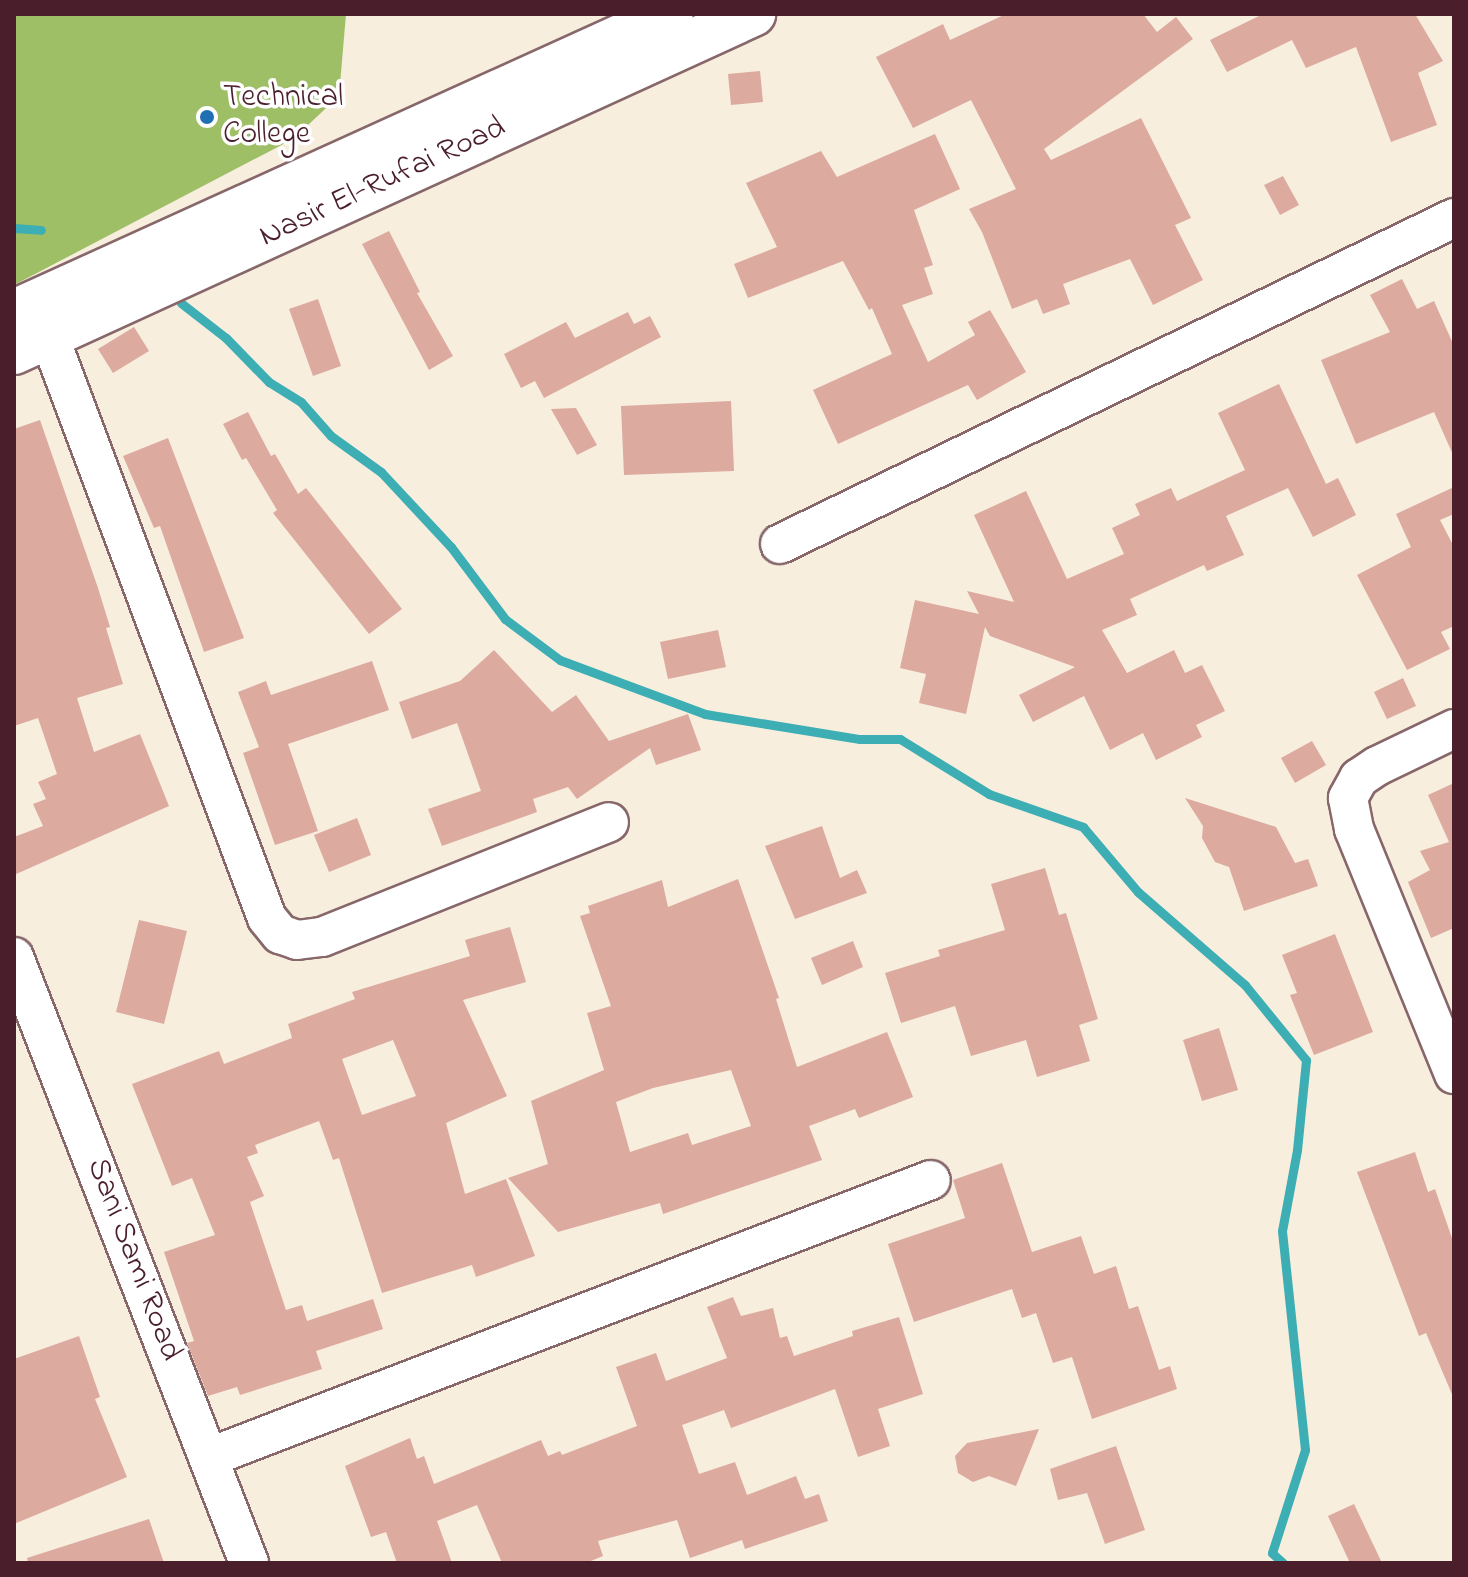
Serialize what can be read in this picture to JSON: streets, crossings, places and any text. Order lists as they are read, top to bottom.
{
  "streets": {
    "main road": ["Nasir El-Rufai Road"],
    "street": ["Sani Sami Road"]
  },
  "places": ["Technical College"]
}
